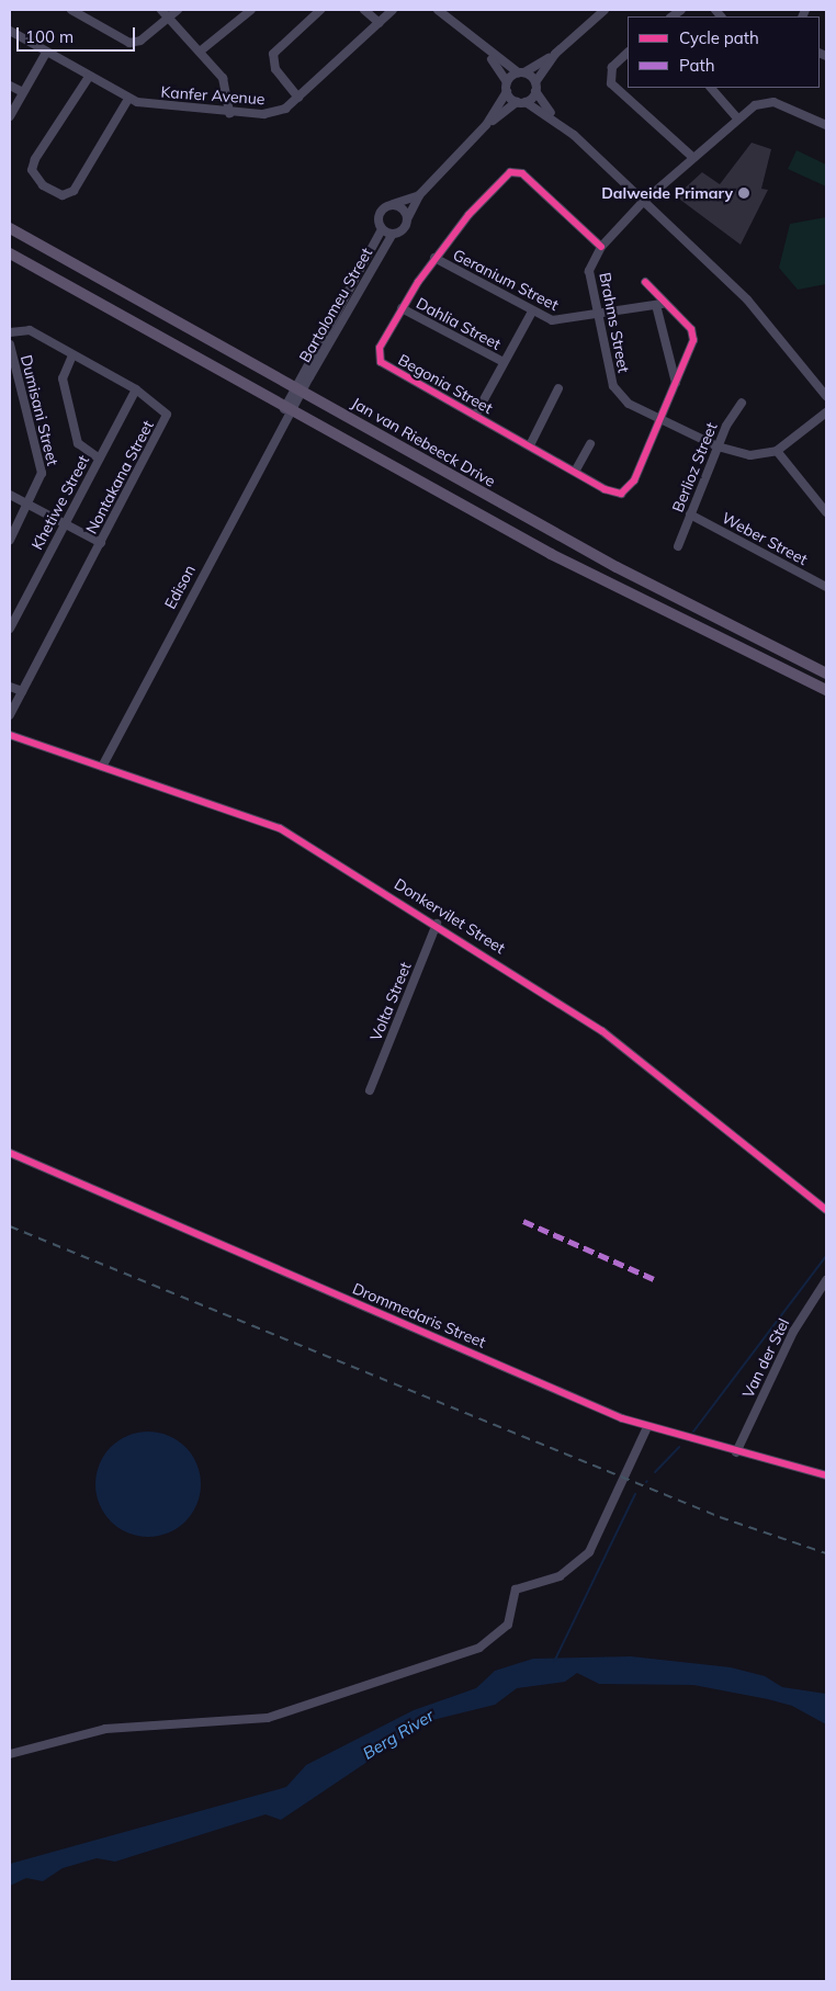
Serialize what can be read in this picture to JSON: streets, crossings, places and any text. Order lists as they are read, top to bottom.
{
  "streets": {
    "main road": ["Jan van Riebeeck Drive"],
    "street": [
      "Kanfer Avenue",
      "Geranium Street",
      "Bartolomeu Street",
      "Brahms Street",
      "Dahlia Street",
      "Begonia Street",
      "Dumisani Street",
      "Berlioz Street",
      "Nontakana Street",
      "Khetiwe Street",
      "Weber Street",
      "Edison",
      "Donkervilet Street",
      "Volta Street",
      "Drommedaris Street",
      "Van der Stel"
    ]
  },
  "crossings": [
    ["Geranium Street", "Brahms Street"],
    ["Geranium Street", "Begonia Street"],
    ["Bartolomeu Street", "Jan van Riebeeck Drive"],
    ["Bartolomeu Street", "Edison"],
    ["Brahms Street", "Begonia Street"],
    ["Brahms Street", "Berlioz Street"],
    ["Dahlia Street", "Begonia Street"],
    ["Jan van Riebeeck Drive", "Edison"],
    ["Berlioz Street", "Weber Street"],
    ["Nontakana Street", "Khetiwe Street"],
    ["Edison", "Donkervilet Street"],
    ["Donkervilet Street", "Volta Street"],
    ["Drommedaris Street", "Van der Stel"]
  ],
  "water": ["Berg River"],
  "places": ["Dalweide Primary"],
  "legend": ["Cycle path", "Path"],
  "scale_bar": "100 m"
}
